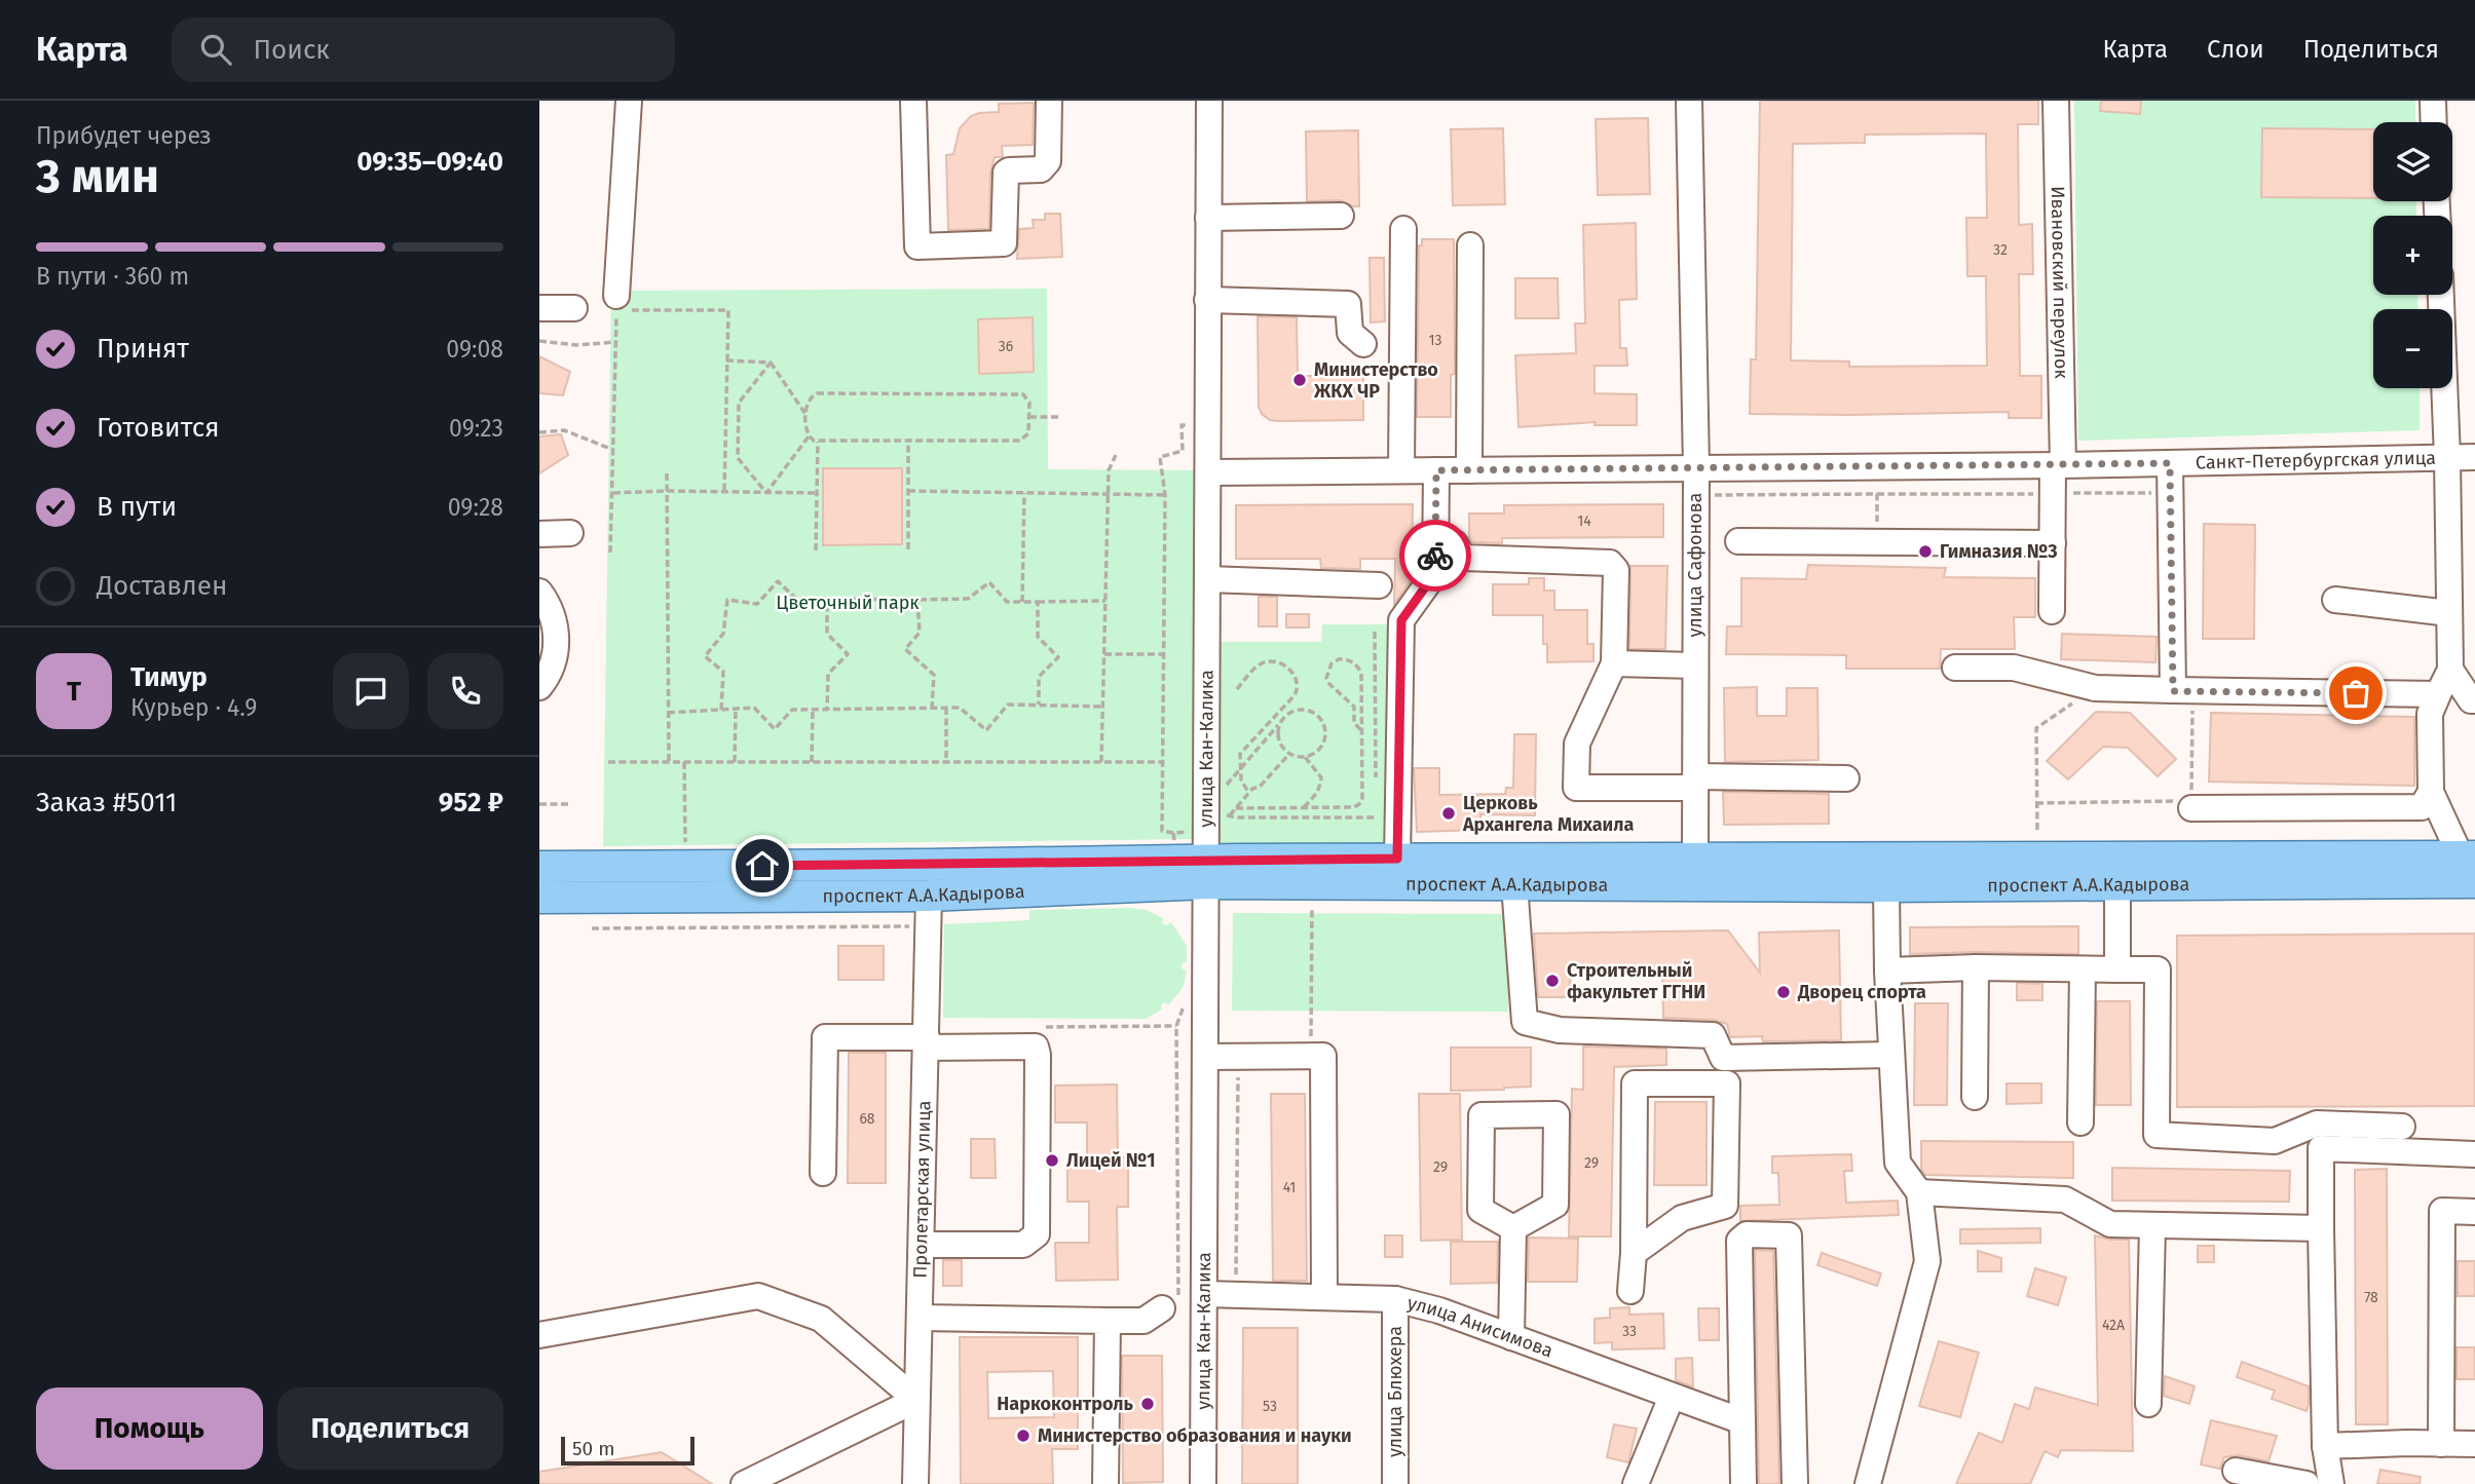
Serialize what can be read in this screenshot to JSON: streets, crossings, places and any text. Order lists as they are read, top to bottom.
{
  "streets": {
    "main road": ["проспект А.А.Кадырова"],
    "street": [
      "Ивановский переулок",
      "Санкт-Петербургская улица",
      "улица Сафонова",
      "улица Кан-Калика",
      "Пролетарская улица",
      "улица Анисимова",
      "улица Блюхера"
    ]
  },
  "crossings": [
    ["Ивановский переулок", "Санкт-Петербургская улица"],
    ["Санкт-Петербургская улица", "улица Сафонова"],
    ["Санкт-Петербургская улица", "улица Кан-Калика"],
    ["улица Сафонова", "проспект А.А.Кадырова"],
    ["улица Кан-Калика", "проспект А.А.Кадырова"],
    ["улица Кан-Калика", "улица Анисимова"],
    ["проспект А.А.Кадырова", "Пролетарская улица"],
    ["улица Анисимова", "улица Блюхера"]
  ],
  "parks": ["Цветочный парк"],
  "places": [
    "Министерство ЖКХ ЧР",
    "Гимназия №3",
    "Церковь Архангела Михаила",
    "Строительный факультет ГГНИ",
    "Дворец спорта",
    "Лицей №1",
    "Наркоконтроль",
    "Министерство образования и науки"
  ],
  "house_numbers": [
    "32",
    "13",
    "36",
    "14",
    "68",
    "29",
    "29",
    "41",
    "78",
    "42А",
    "33",
    "53"
  ],
  "scale_bar": "50 m",
  "page": {
    "header": "Карта",
    "search": "Поиск",
    "nav": ["Карта", "Слои", "Поделиться"],
    "heading": ["3 мин", "Прибудет через", "09:35–09:40"],
    "panel": [
      "Тимур",
      "Курьер · 4.9",
      "Заказ #5011",
      "952 ₽"
    ],
    "map_buttons": ["+", "−"],
    "bar": "В пути · 360 m",
    "list": [
      ["Принят", "09:08"],
      ["Готовится", "09:23"],
      ["В пути", "09:28"],
      "Доставлен"
    ],
    "round": "Т",
    "buttons": ["Помощь", "Поделиться"],
    "scale": "50 m"
  }
}
